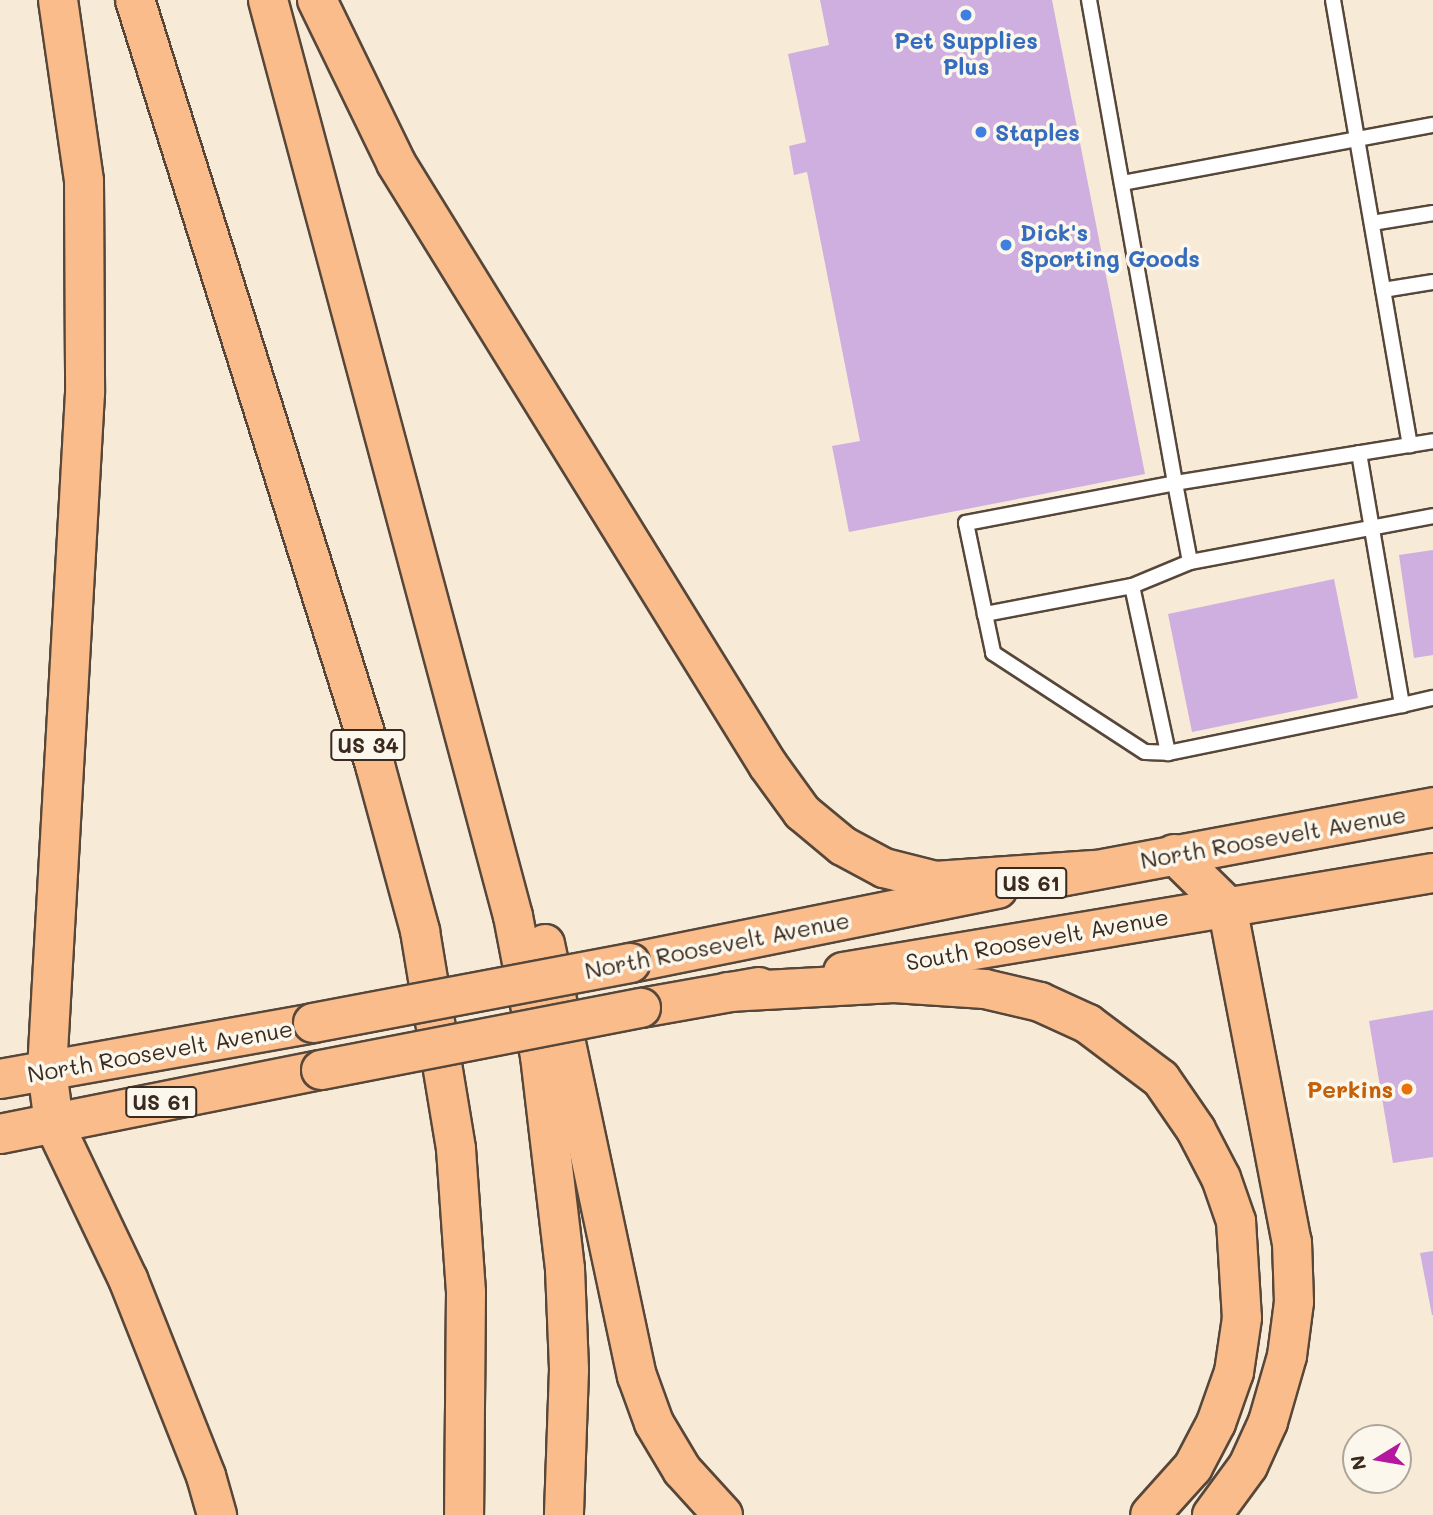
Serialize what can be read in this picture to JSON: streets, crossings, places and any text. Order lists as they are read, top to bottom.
{
  "streets": {
    "highway": [
      "US 34",
      "North Roosevelt Avenue",
      "US 61",
      "South Roosevelt Avenue"
    ]
  },
  "crossings": [
    ["North Roosevelt Avenue", "South Roosevelt Avenue"]
  ],
  "places": [
    "Pet Supplies Plus",
    "Staples",
    "Dick's Sporting Goods",
    "Perkins"
  ],
  "north": "left"
}
